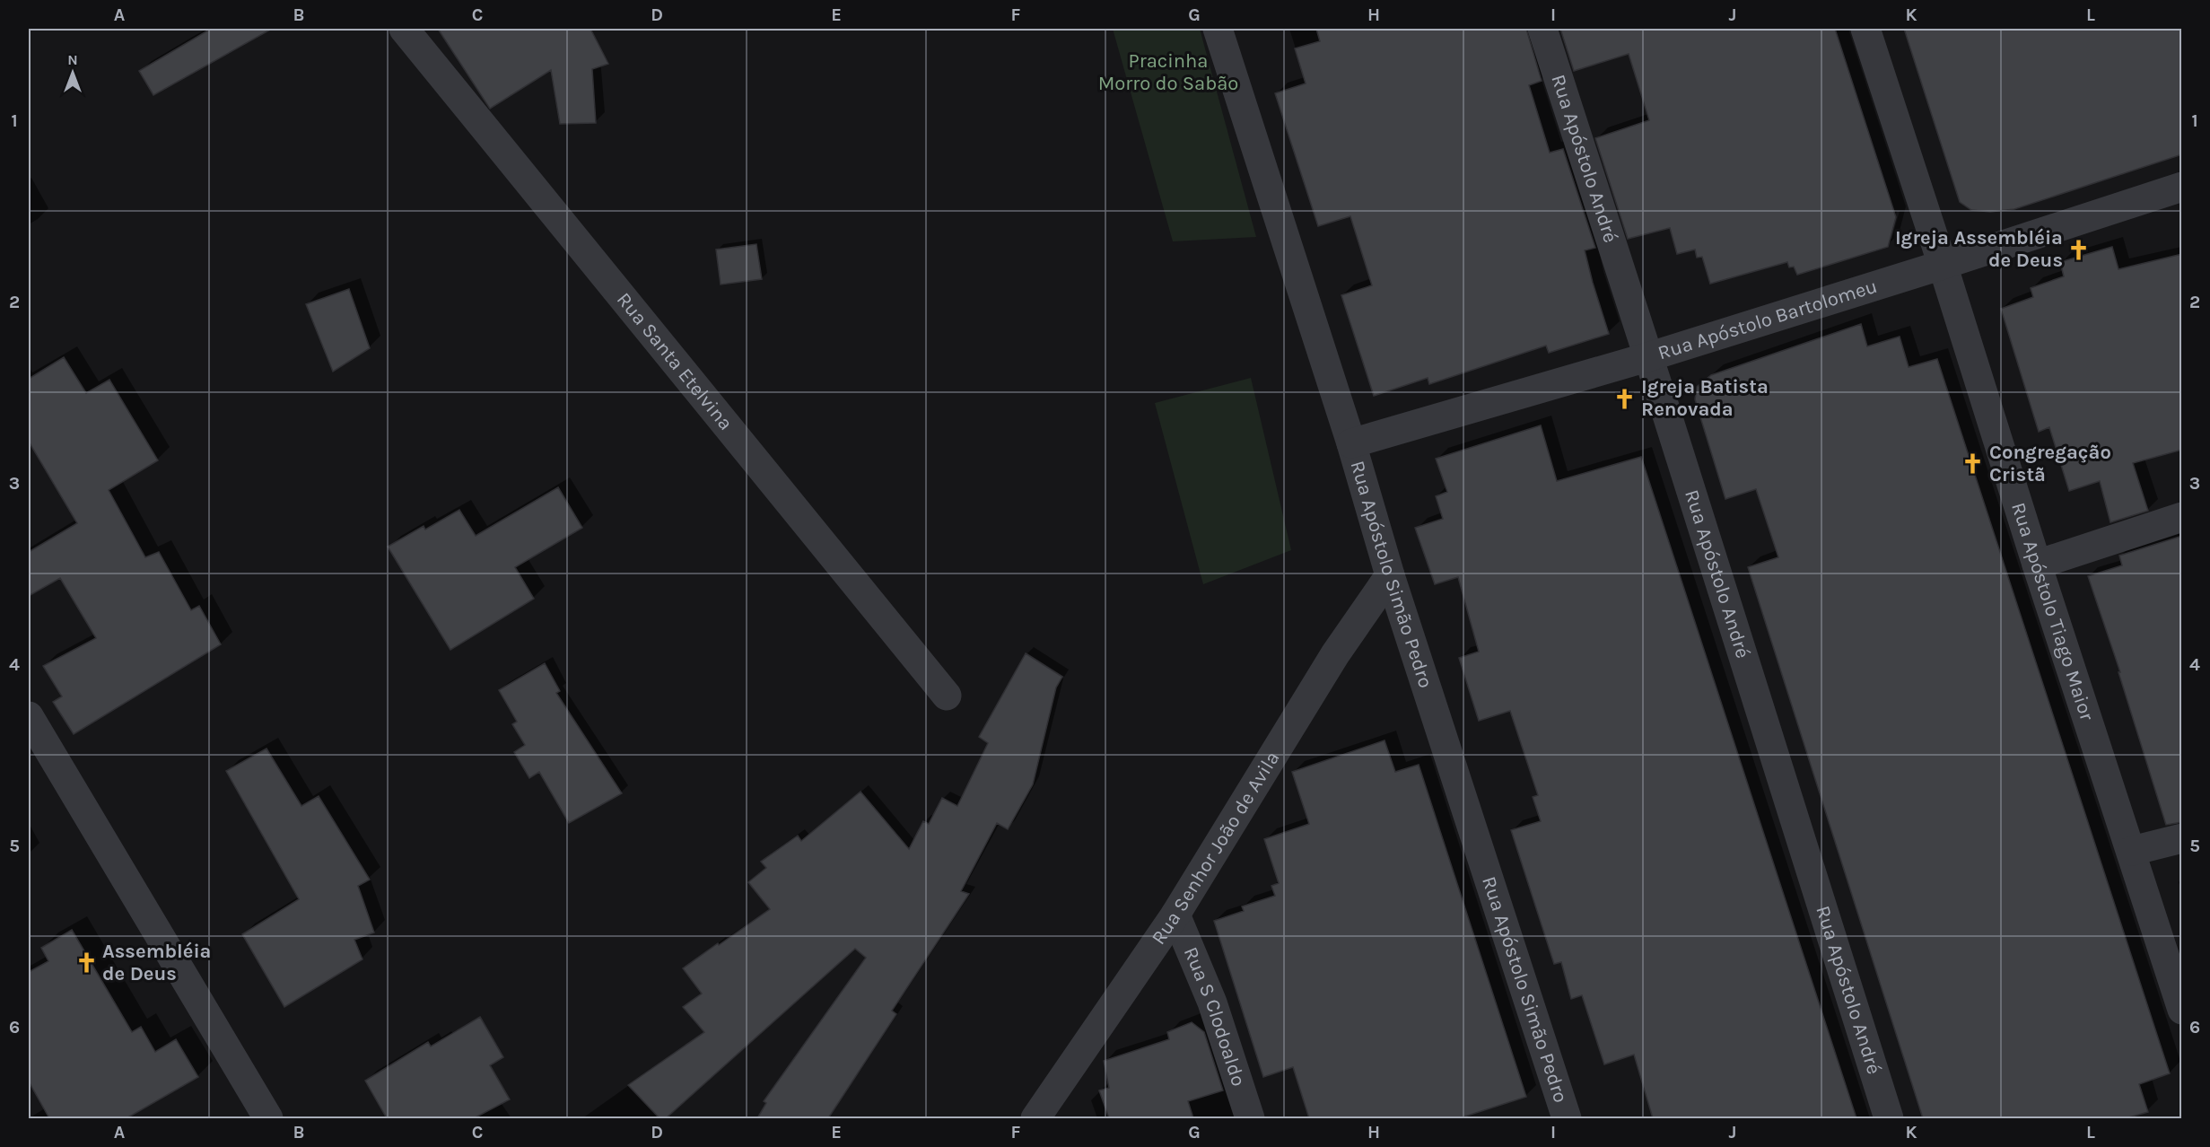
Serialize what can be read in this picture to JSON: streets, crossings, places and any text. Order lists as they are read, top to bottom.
{
  "streets": {
    "street": [
      "Rua Apóstolo André",
      "Rua Apóstolo Bartolomeu",
      "Rua Santa Etelvina",
      "Rua Apóstolo Simão Pedro",
      "Rua Apóstolo Tiago Maior",
      "Rua Senhor João de Avila",
      "Rua S Clodoaldo"
    ]
  },
  "crossings": [
    ["Rua Apóstolo André", "Rua Apóstolo Bartolomeu"],
    ["Rua Apóstolo Bartolomeu", "Rua Apóstolo Simão Pedro"],
    ["Rua Apóstolo Bartolomeu", "Rua Apóstolo Tiago Maior"],
    ["Rua Apóstolo Simão Pedro", "Rua Senhor João de Avila"],
    ["Rua Senhor João de Avila", "Rua S Clodoaldo"]
  ],
  "parks": ["Pracinha Morro do Sabão"],
  "places": {
    "church": [
      "Igreja Assembléia de Deus",
      "Igreja Batista Renovada",
      "Congregação Cristã",
      "Assembléia de Deus"
    ]
  },
  "north": "top",
  "grid": {
    "columns": [
      "A",
      "B",
      "C",
      "D",
      "E",
      "F",
      "G",
      "H",
      "I",
      "J",
      "K",
      "L"
    ],
    "rows": [
      "1",
      "2",
      "3",
      "4",
      "5",
      "6"
    ]
  }
}
